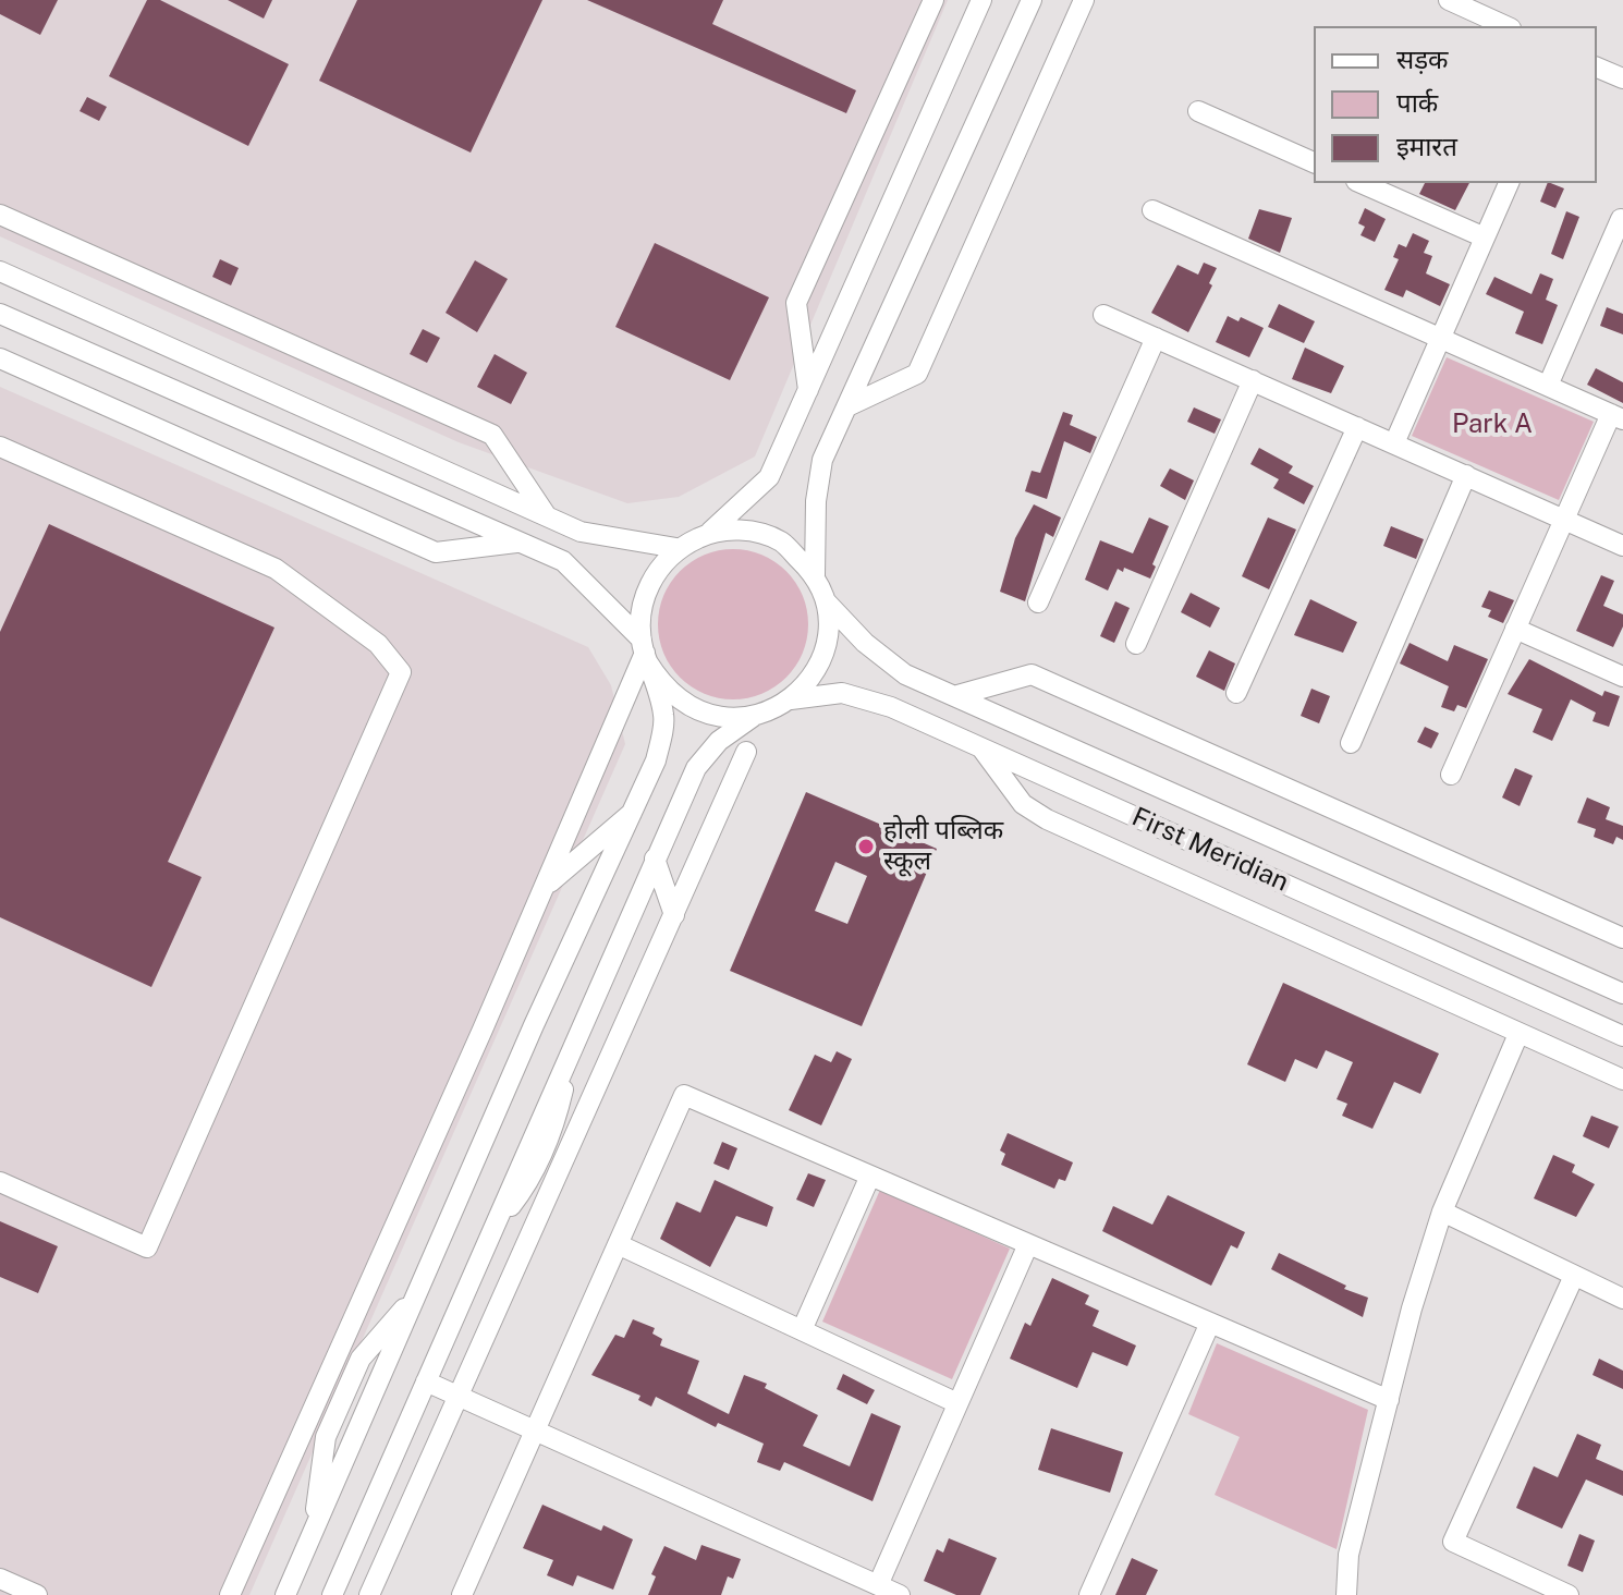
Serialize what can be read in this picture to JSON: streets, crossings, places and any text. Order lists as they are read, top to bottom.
{
  "streets": {
    "street": ["First Meridian"]
  },
  "parks": ["Park A"],
  "places": ["होली पब्लिक स्कूल"],
  "legend": ["सड़क", "पार्क", "इमारत"]
}
